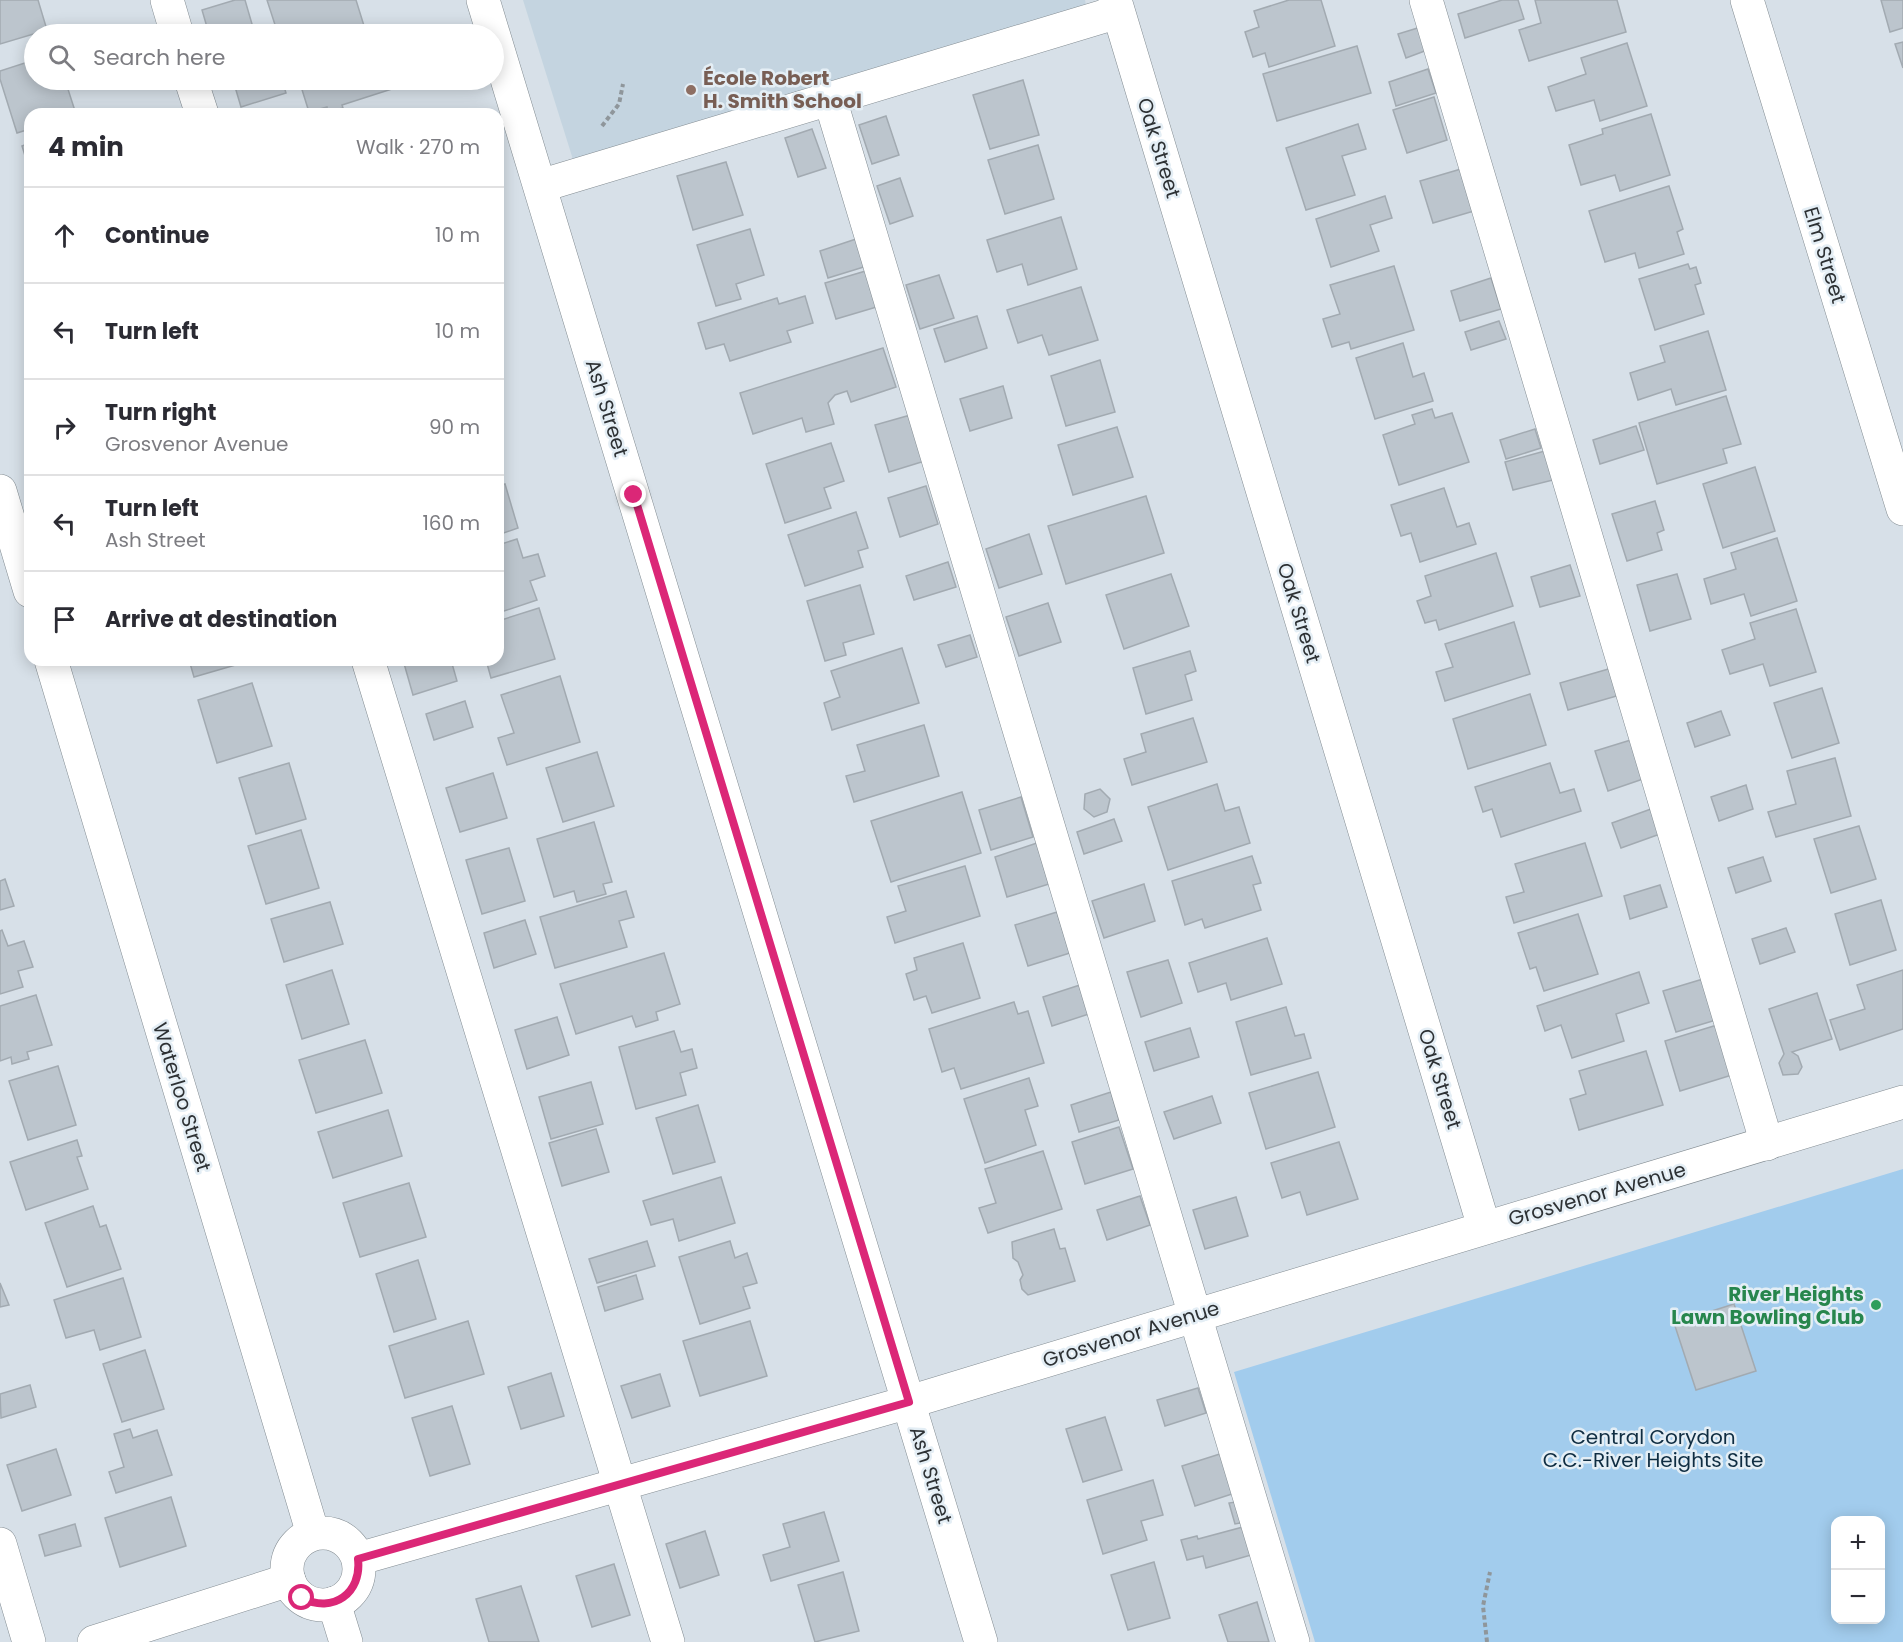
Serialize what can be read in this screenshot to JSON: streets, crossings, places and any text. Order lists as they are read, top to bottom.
{
  "streets": {
    "street": [
      "Oak Street",
      "Elm Street",
      "Ash Street",
      "Waterloo Street",
      "Grosvenor Avenue"
    ]
  },
  "crossings": [
    ["Oak Street", "Grosvenor Avenue"],
    ["Ash Street", "Grosvenor Avenue"],
    ["Waterloo Street", "Grosvenor Avenue"]
  ],
  "parks": ["Central Corydon C.C.-River Heights Site"],
  "places": ["École Robert H. Smith School", "River Heights Lawn Bowling Club"],
  "page": {
    "search": "Search here",
    "heading": ["4 min", "Walk · 270 m"],
    "list": [
      ["Continue", "10 m"],
      ["Turn left", "10 m"],
      ["Turn right", "Grosvenor Avenue", "90 m"],
      ["Turn left", "Ash Street", "160 m"],
      "Arrive at destination"
    ],
    "map_buttons": ["+", "−"]
  }
}
